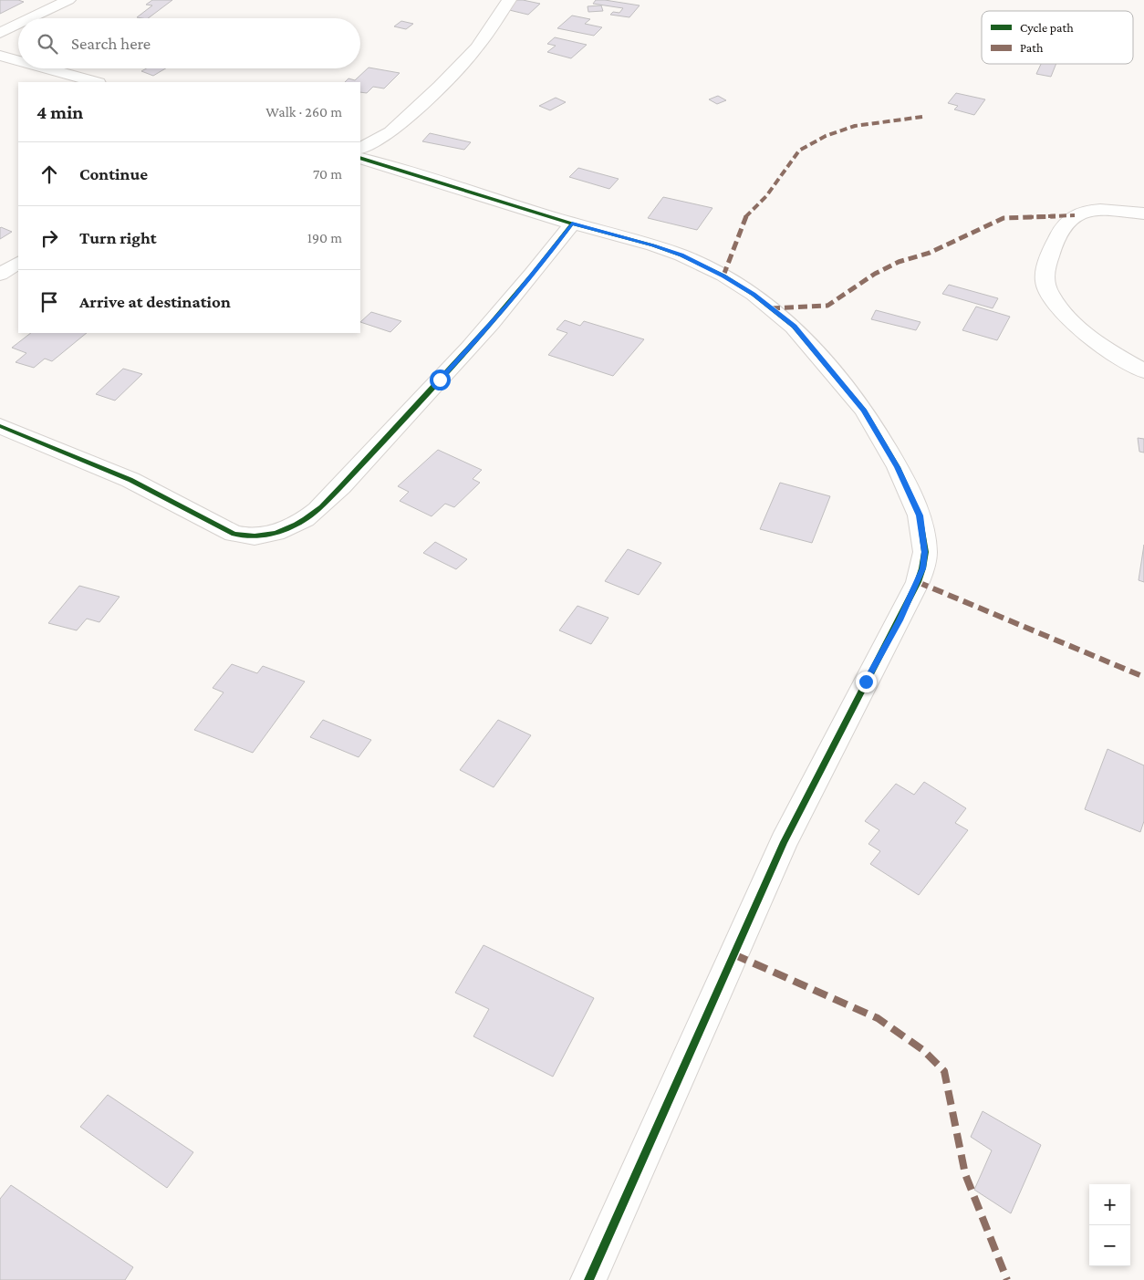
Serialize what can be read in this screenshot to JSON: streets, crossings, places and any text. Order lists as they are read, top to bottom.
{
  "legend": ["Cycle path", "Path"],
  "page": {
    "search": "Search here",
    "heading": ["4 min", "Walk · 260 m"],
    "list": [
      ["Continue", "70 m"],
      ["Turn right", "190 m"],
      "Arrive at destination"
    ],
    "map_buttons": ["+", "−"]
  }
}
